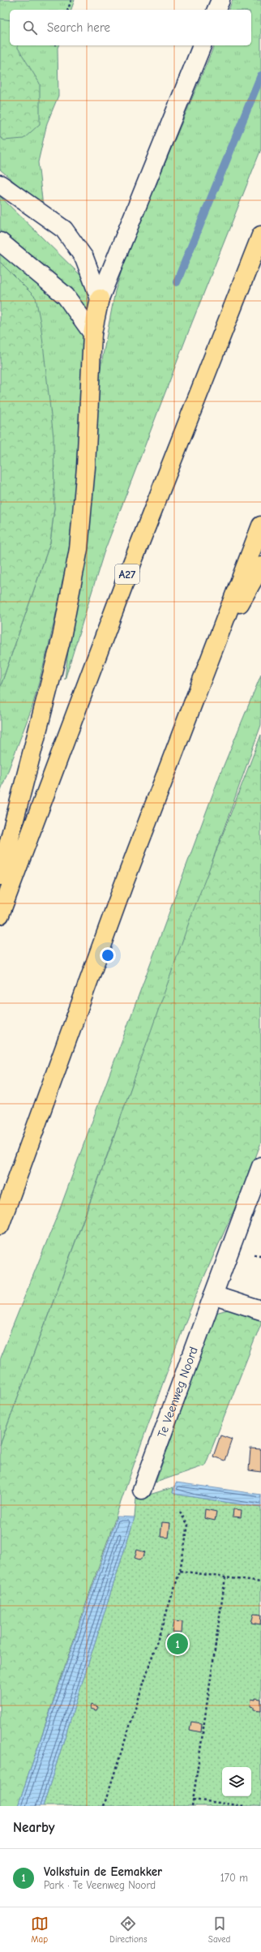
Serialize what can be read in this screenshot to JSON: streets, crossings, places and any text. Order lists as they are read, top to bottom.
{
  "streets": {
    "highway": ["A27"],
    "street": ["Te Veenweg Noord"]
  },
  "page": {
    "search": "Search here",
    "pins": "1",
    "heading": "Nearby",
    "list": [
      {
        "mark": "1",
        "name": "Volkstuin de Eemakker",
        "note": "Park · Te Veenweg Noord",
        "value": "170 m"
      }
    ],
    "nav": ["Map", "Directions", "Saved"]
  }
}
